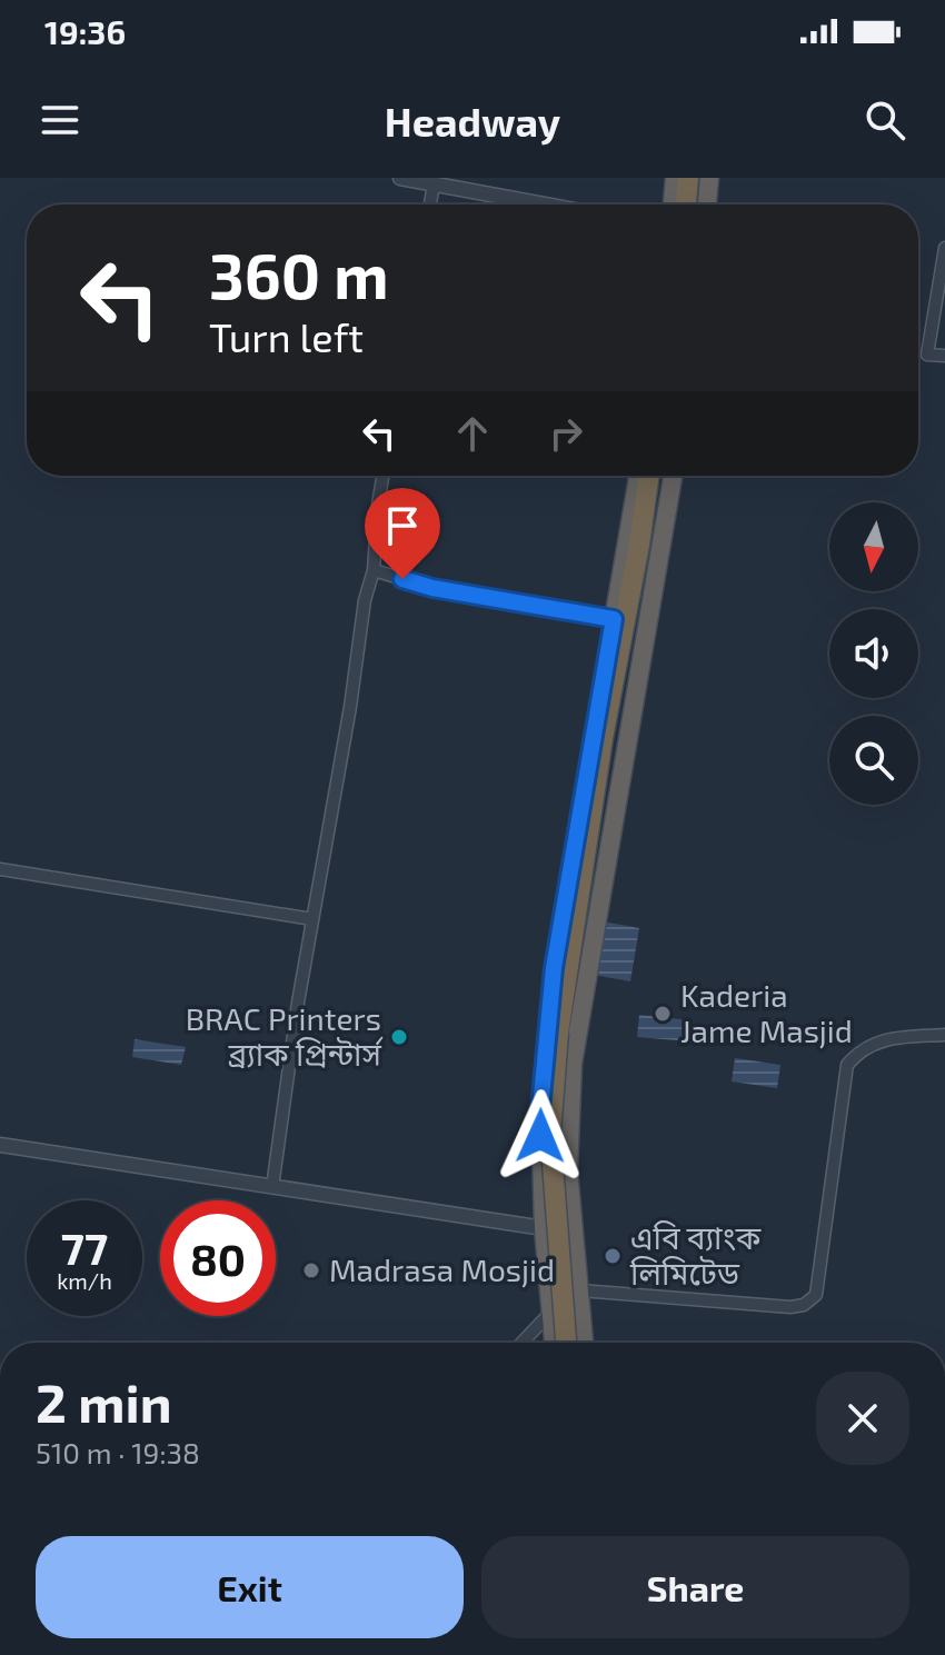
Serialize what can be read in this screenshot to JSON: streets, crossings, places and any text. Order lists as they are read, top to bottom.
{
  "places": [
    "Kaderia Jame Masjid",
    "BRAC Printers ব্র্যাক প্রিন্টার্স",
    "এবি ব্যাংক লিমিটেড",
    "Madrasa Mosjid"
  ],
  "north": "bottom",
  "page": {
    "status": "19:36",
    "header": "Headway",
    "turn": ["360 m", "Turn left"],
    "speed": "77 km/h",
    "limit": "80",
    "heading": ["2 min", "510 m · 19:38"],
    "buttons": ["Exit", "Share"]
  }
}
